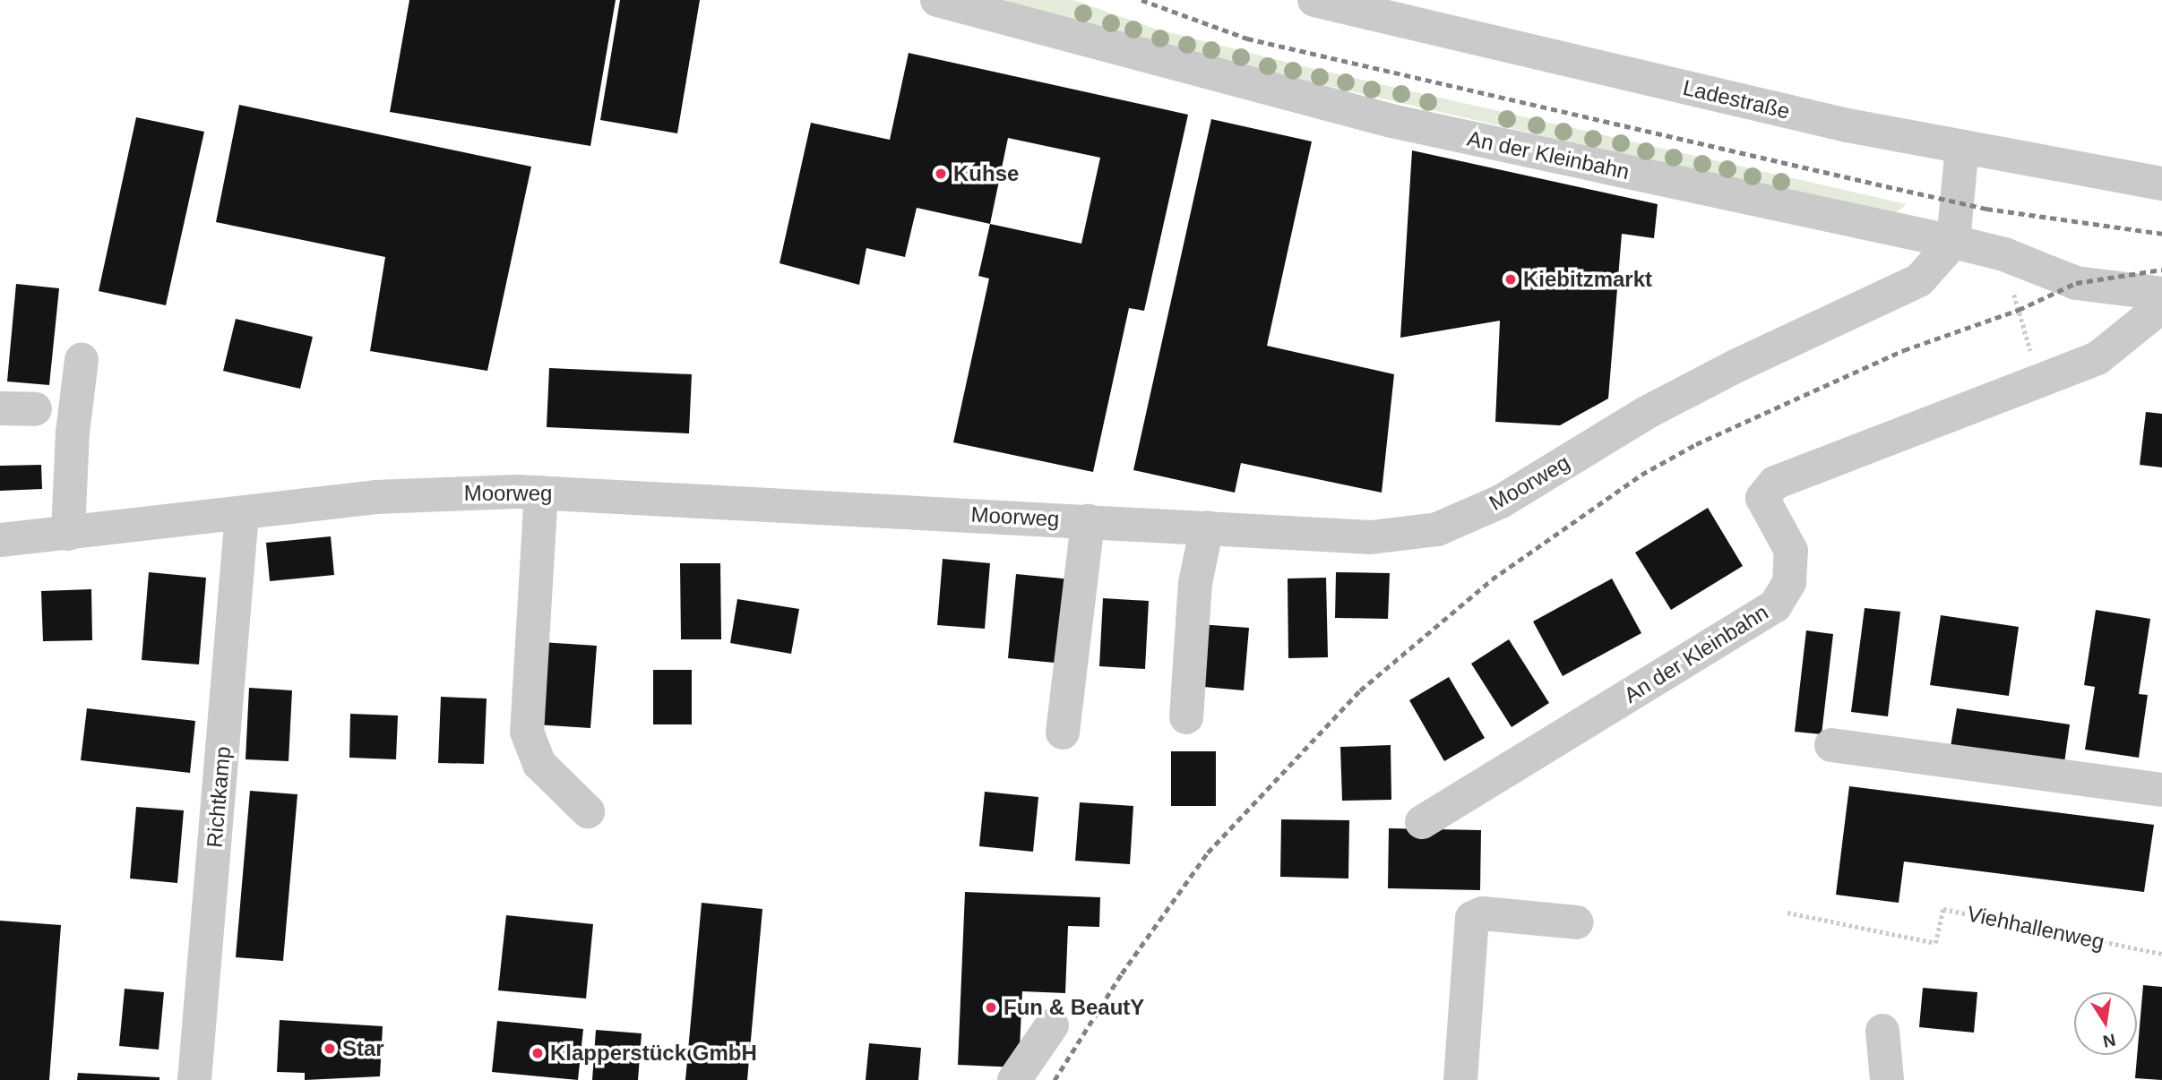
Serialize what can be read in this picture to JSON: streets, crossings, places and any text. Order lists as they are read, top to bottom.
{
  "streets": {
    "street": [
      "Ladestraße",
      "An der Kleinbahn",
      "Moorweg",
      "Richtkamp"
    ],
    "path": ["Viehhallenweg"]
  },
  "crossings": [
    ["An der Kleinbahn", "Moorweg"],
    ["Moorweg", "Richtkamp"]
  ],
  "places": [
    "Kuhse",
    "Kiebitzmarkt",
    "Fun & BeautY",
    "Star",
    "Klapperstück GmbH"
  ],
  "north": "bottom"
}
